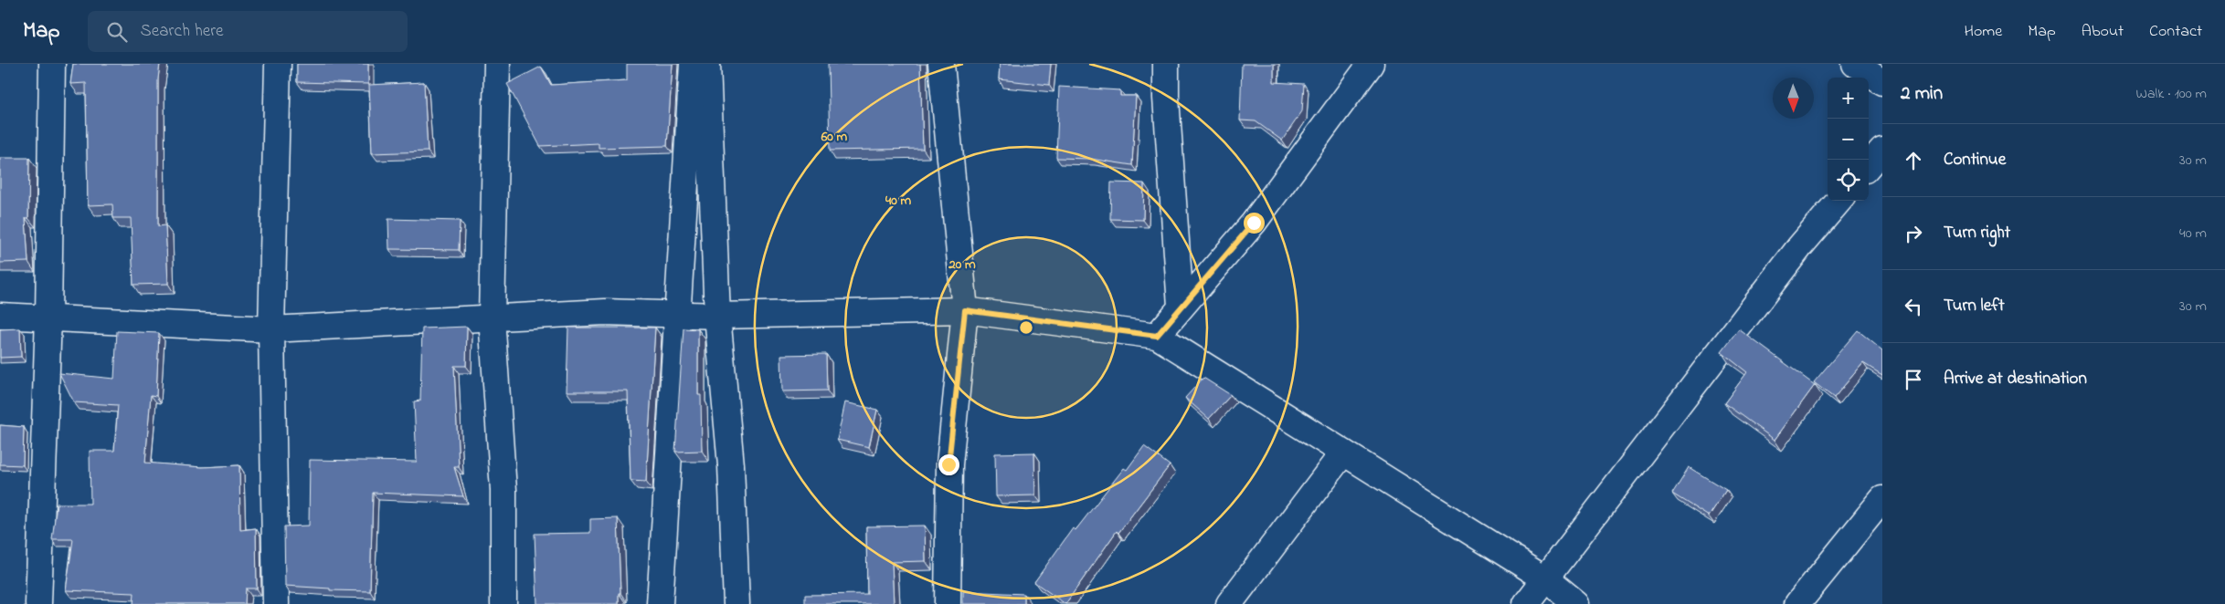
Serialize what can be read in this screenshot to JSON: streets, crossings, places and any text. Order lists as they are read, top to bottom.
{
  "north": "bottom",
  "page": {
    "header": "Map",
    "search": "Search here",
    "nav": [
      "Home",
      "Map",
      "About",
      "Contact"
    ],
    "heading": ["2 min", "Walk · 100 m"],
    "map_buttons": ["+", "−"],
    "list": [
      ["Continue", "30 m"],
      ["Turn right", "40 m"],
      ["Turn left", "30 m"],
      "Arrive at destination"
    ]
  },
  "rings": ["60 m", "40 m", "20 m"]
}
